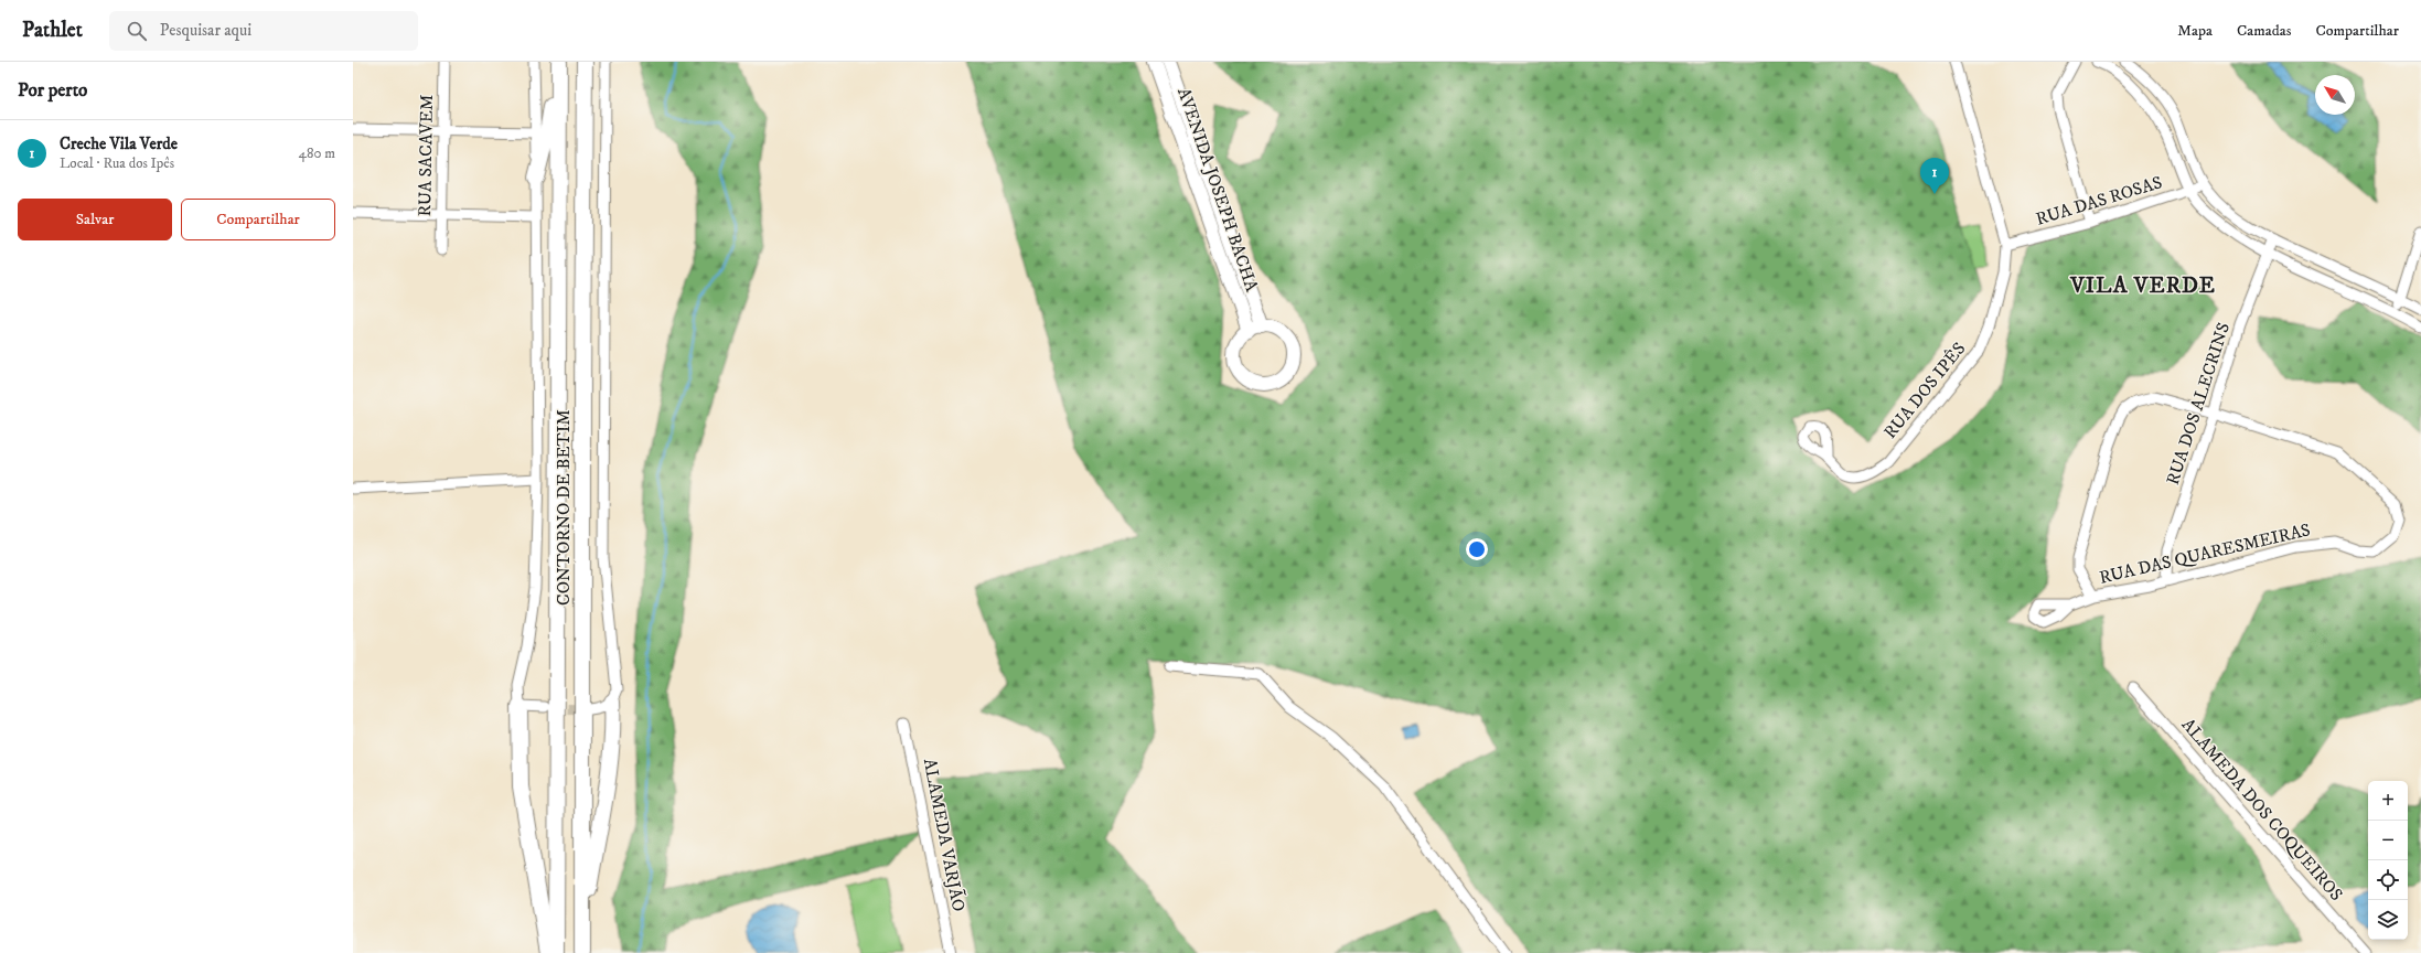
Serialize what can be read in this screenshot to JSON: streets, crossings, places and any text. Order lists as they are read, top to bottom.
{
  "streets": {
    "highway": ["CONTORNO DE BETIM"],
    "main road": ["AVENIDA JOSEPH BACHA"],
    "street": [
      "RUA SACAVEM",
      "RUA DAS ROSAS",
      "RUA DOS IPÊS",
      "RUA DOS ALECRINS",
      "RUA DAS QUARESMEIRAS",
      "ALAMEDA DOS COQUEIROS",
      "ALAMEDA VARJÃO"
    ]
  },
  "crossings": [
    ["RUA DAS ROSAS", "RUA DOS IPÊS"],
    ["RUA DOS ALECRINS", "RUA DAS QUARESMEIRAS"]
  ],
  "districts": ["VILA VERDE"],
  "north": "top left",
  "page": {
    "header": "Pathlet",
    "search": "Pesquisar aqui",
    "nav": ["Mapa", "Camadas", "Compartilhar"],
    "heading": "Por perto",
    "list": [
      {
        "mark": "1",
        "name": "Creche Vila Verde",
        "note": "Local · Rua dos Ipês",
        "value": "480 m"
      }
    ],
    "pins": "1",
    "buttons": ["Salvar", "Compartilhar"],
    "map_buttons": ["+", "−"]
  }
}
